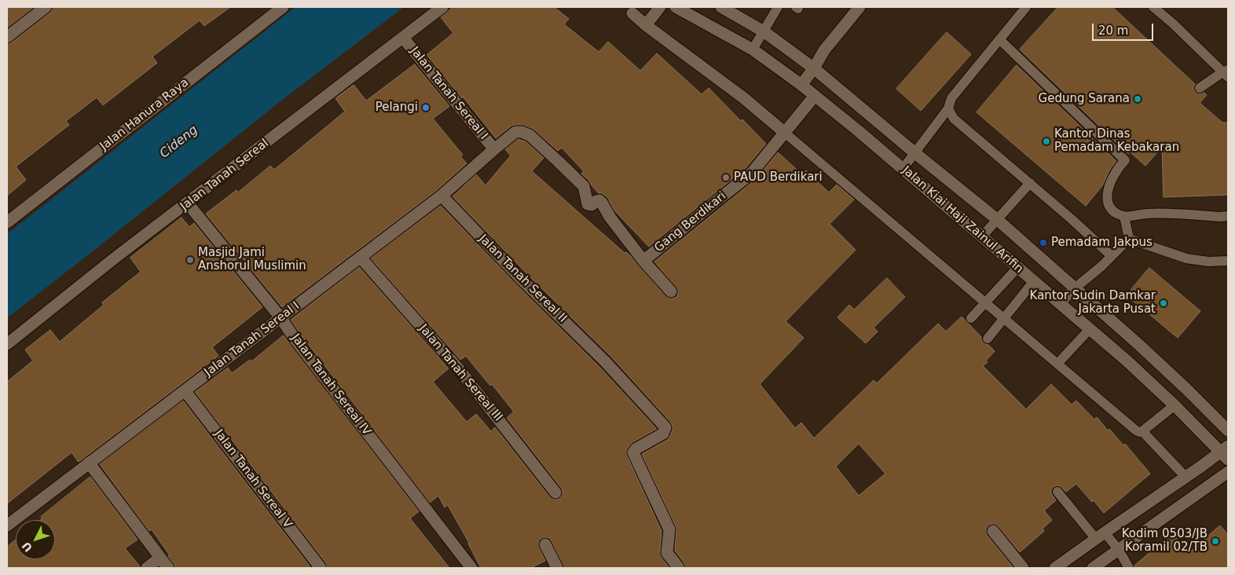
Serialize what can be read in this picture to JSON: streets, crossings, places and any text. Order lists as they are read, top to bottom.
{
  "streets": {
    "street": [
      "Jalan Tanah Sereal I",
      "Jalan Hanura Raya",
      "Jalan Tanah Sereal",
      "Jalan Kiai Haji Zainul Arifin",
      "Gang Berdikari",
      "Jalan Tanah Sereal II",
      "Jalan Tanah Sereal III",
      "Jalan Tanah Sereal IV",
      "Jalan Tanah Sereal V"
    ]
  },
  "crossings": [
    ["Jalan Tanah Sereal I", "Jalan Tanah Sereal"],
    ["Jalan Tanah Sereal I", "Gang Berdikari"],
    ["Jalan Tanah Sereal I", "Jalan Tanah Sereal II"],
    ["Jalan Tanah Sereal I", "Jalan Tanah Sereal III"],
    ["Jalan Tanah Sereal I", "Jalan Tanah Sereal IV"],
    ["Jalan Tanah Sereal I", "Jalan Tanah Sereal V"],
    ["Jalan Tanah Sereal", "Jalan Tanah Sereal IV"],
    ["Jalan Kiai Haji Zainul Arifin", "Gang Berdikari"]
  ],
  "water": ["Cideng"],
  "places": [
    "Gedung Sarana",
    "Pelangi",
    "Kantor Dinas Pemadam Kebakaran",
    "PAUD Berdikari",
    "Pemadam Jakpus",
    "Masjid Jami Anshorul Muslimin",
    "Kantor Sudin Damkar Jakarta Pusat",
    "Kodim 0503/JB Koramil 02/TB"
  ],
  "scale_bar": "20 m",
  "north": "bottom left"
}
